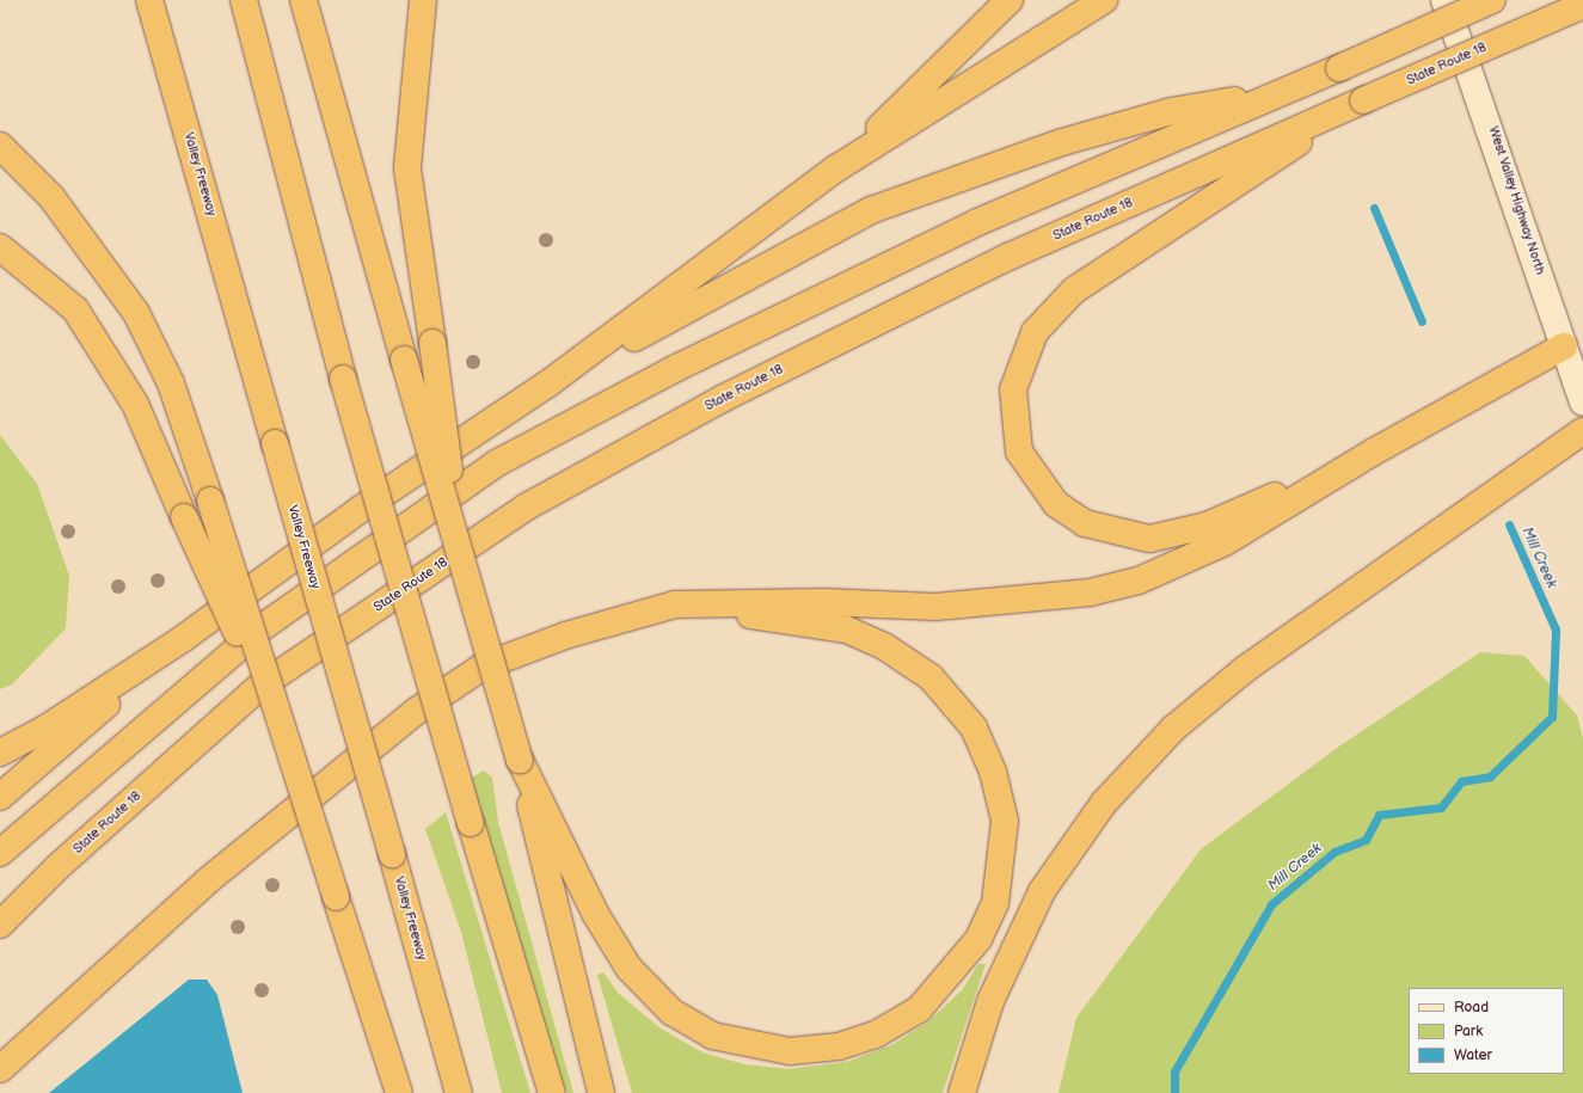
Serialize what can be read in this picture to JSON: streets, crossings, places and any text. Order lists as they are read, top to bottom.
{
  "streets": {
    "highway": ["State Route 18", "Valley Freeway"],
    "main road": ["West Valley Highway North"]
  },
  "water": ["Mill Creek"],
  "legend": ["Road", "Park", "Water"]
}
